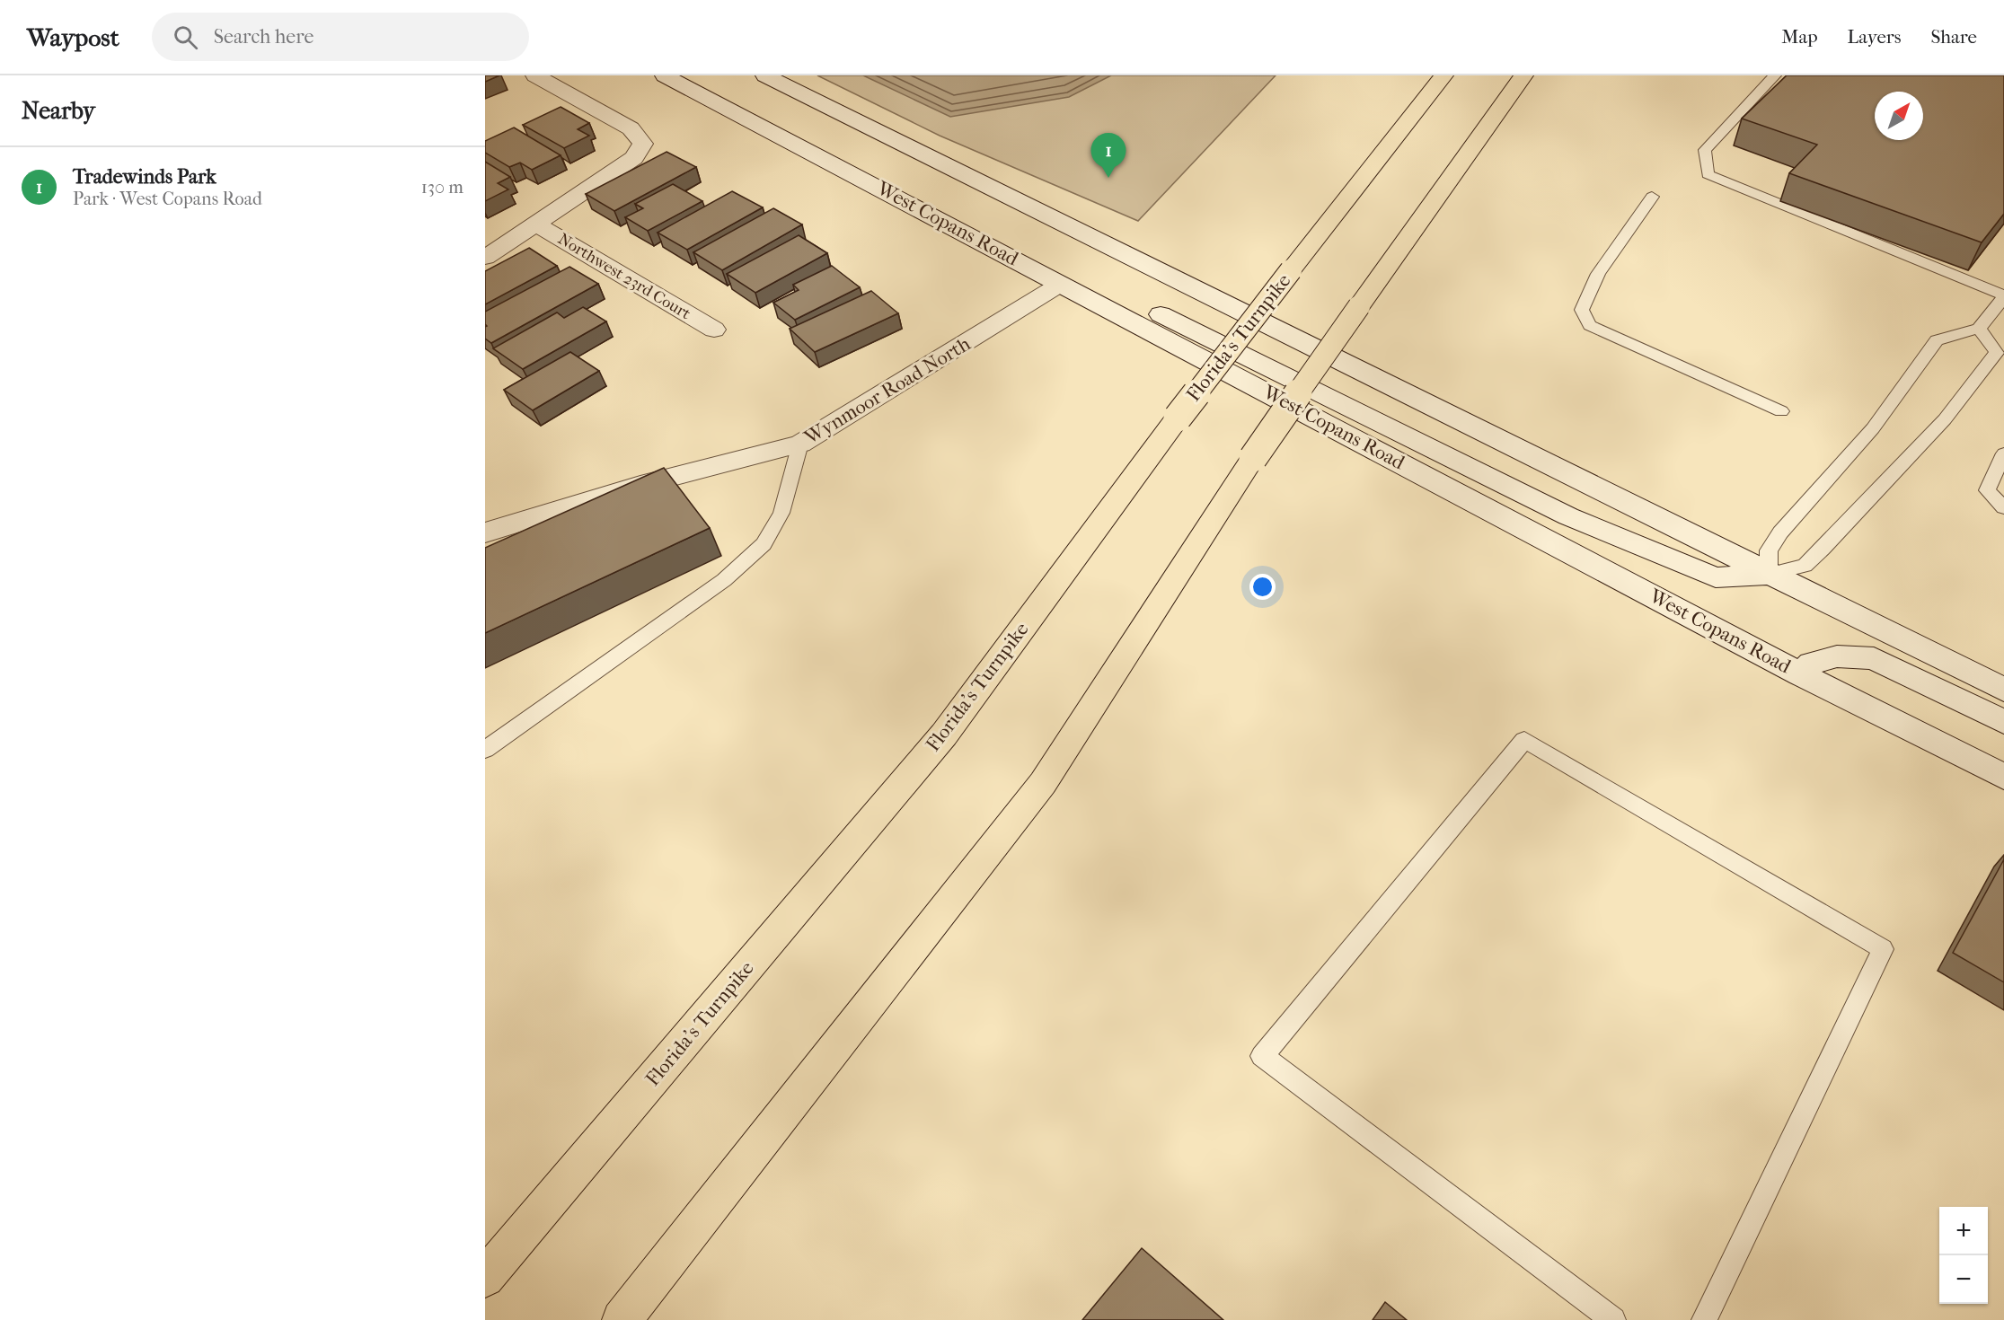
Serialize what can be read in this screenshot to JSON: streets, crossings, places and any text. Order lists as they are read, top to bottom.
{
  "streets": {
    "highway": ["Florida's Turnpike"],
    "main road": ["West Copans Road", "Northwest 23rd Court", "Wynmoor Road North"]
  },
  "crossings": [
    ["West Copans Road", "Wynmoor Road North"]
  ],
  "north": "top right",
  "page": {
    "header": "Waypost",
    "search": "Search here",
    "nav": ["Map", "Layers", "Share"],
    "heading": "Nearby",
    "pins": "1",
    "list": [
      {
        "mark": "1",
        "name": "Tradewinds Park",
        "note": "Park · West Copans Road",
        "value": "130 m"
      }
    ],
    "map_buttons": ["+", "−"]
  }
}
